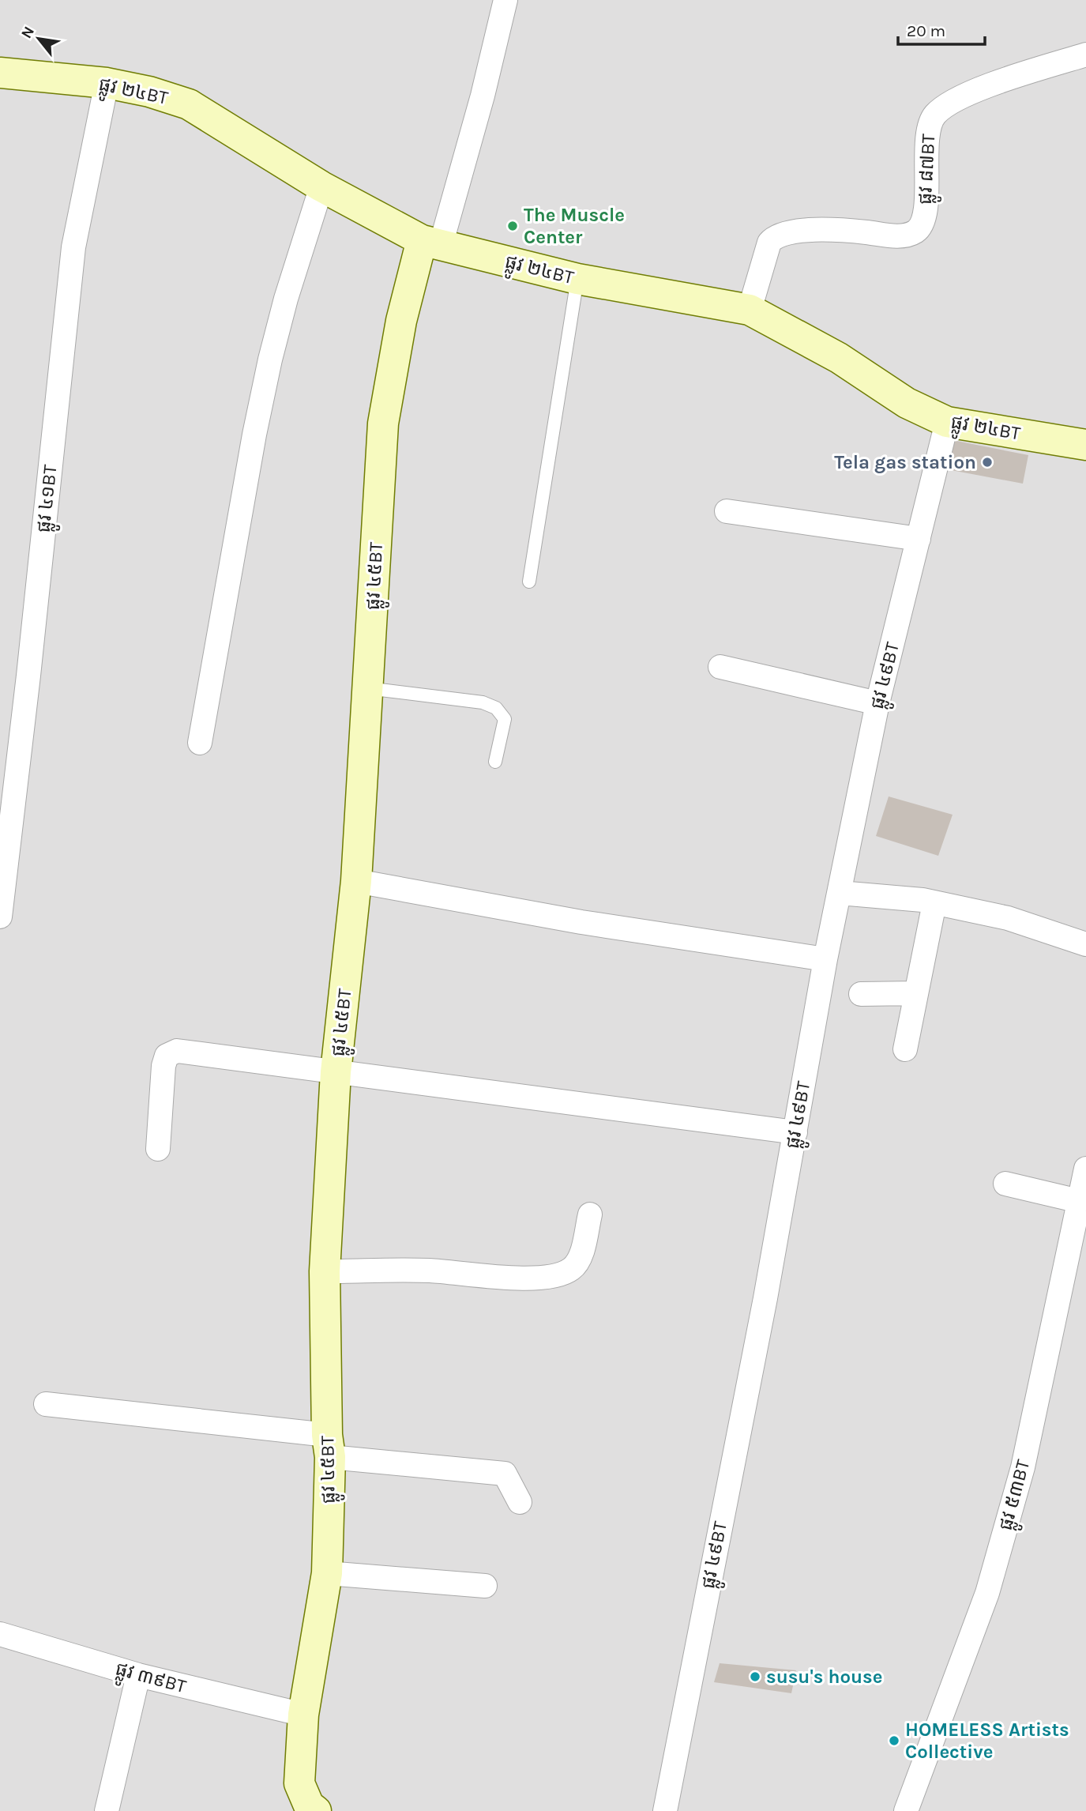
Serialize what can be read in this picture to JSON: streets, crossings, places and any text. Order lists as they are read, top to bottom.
{
  "streets": {
    "street": [
      "ផ្លូវ ២៤BT",
      "ផ្លូវ ៨៧BT",
      "ផ្លូវ ៤១BT",
      "ផ្លូវ ៤៥BT",
      "ផ្លូវ ៤៩BT",
      "ផ្លូវ ៥៣BT",
      "ផ្លូវ ៣៩BT"
    ]
  },
  "crossings": [
    ["ផ្លូវ ២៤BT", "ផ្លូវ ៨៧BT"],
    ["ផ្លូវ ២៤BT", "ផ្លូវ ៤១BT"],
    ["ផ្លូវ ២៤BT", "ផ្លូវ ៤៥BT"],
    ["ផ្លូវ ២៤BT", "ផ្លូវ ៤៩BT"],
    ["ផ្លូវ ៤៥BT", "ផ្លូវ ៣៩BT"]
  ],
  "places": [
    "The Muscle Center",
    "Tela gas station",
    "susu's house",
    "HOMELESS Artists Collective"
  ],
  "scale_bar": "20 m",
  "north": "top left"
}
